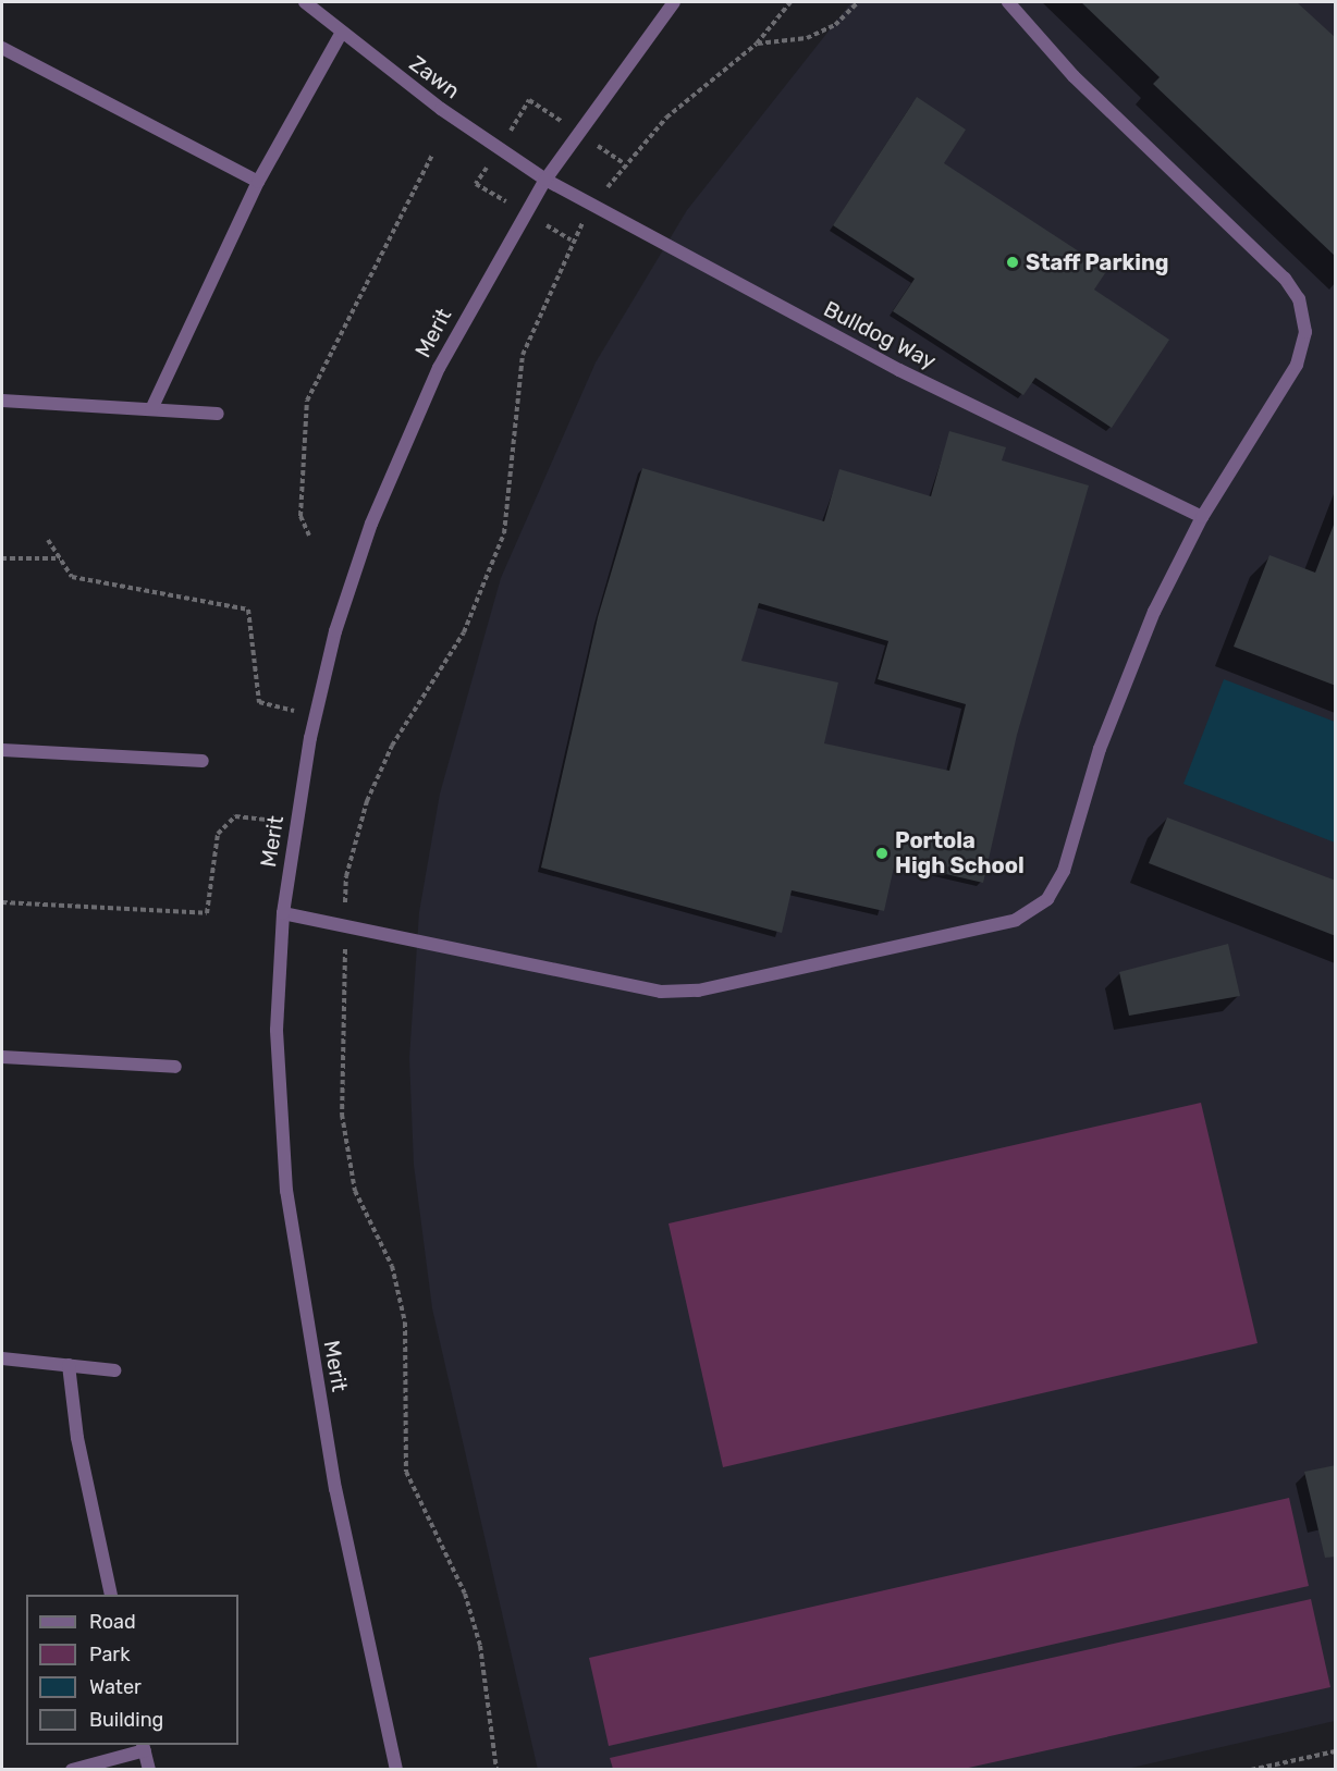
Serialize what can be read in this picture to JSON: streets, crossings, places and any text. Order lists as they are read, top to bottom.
{
  "streets": {
    "street": ["Zawn", "Merit", "Bulldog Way"]
  },
  "crossings": [
    ["Zawn", "Merit"],
    ["Zawn", "Bulldog Way"],
    ["Merit", "Bulldog Way"]
  ],
  "places": ["Staff Parking", "Portola High School"],
  "legend": [
    "Road",
    "Park",
    "Water",
    "Building"
  ]
}
